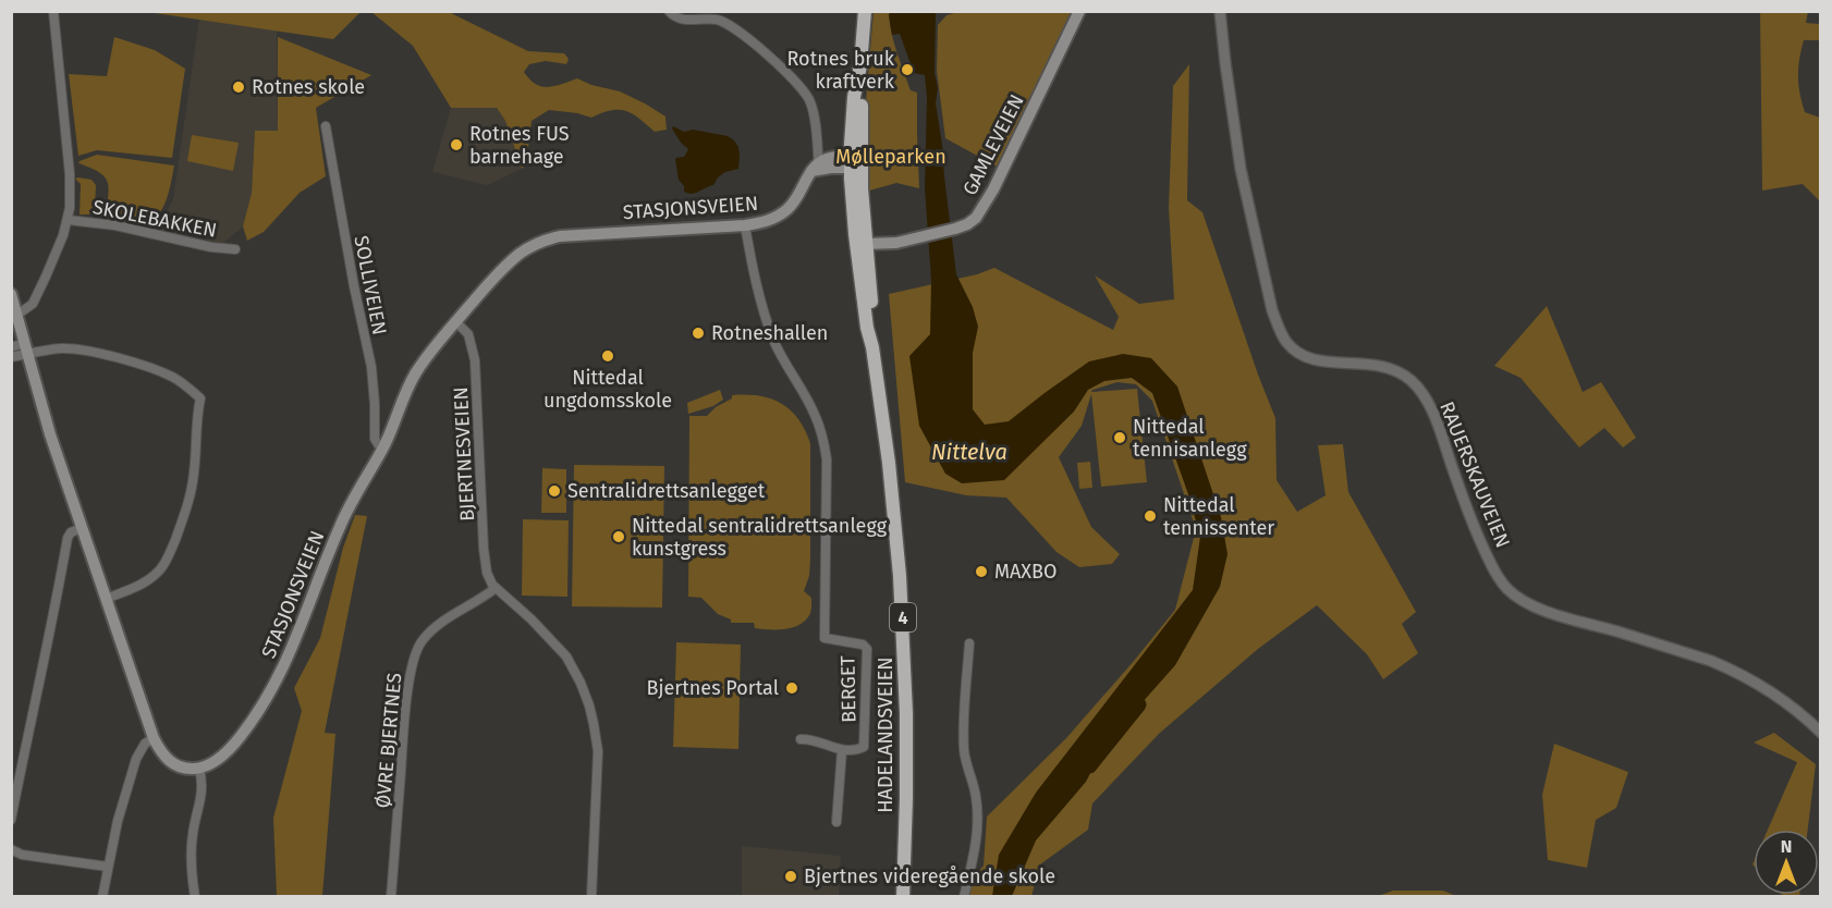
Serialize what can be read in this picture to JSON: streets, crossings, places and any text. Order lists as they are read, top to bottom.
{
  "streets": {
    "highway": ["4", "HADELANDSVEIEN"],
    "main road": ["GAMLEVEIEN", "STASJONSVEIEN"],
    "street": [
      "SKOLEBAKKEN",
      "SOLLIVEIEN",
      "BJERTNESVEIEN",
      "RAUERSKAUVEIEN",
      "BERGET",
      "ØVRE BJERTNES"
    ]
  },
  "crossings": [
    ["GAMLEVEIEN", "HADELANDSVEIEN"],
    ["STASJONSVEIEN", "SOLLIVEIEN"],
    ["STASJONSVEIEN", "BJERTNESVEIEN"],
    ["STASJONSVEIEN", "BERGET"],
    ["BJERTNESVEIEN", "ØVRE BJERTNES"]
  ],
  "water": ["Nittelva"],
  "parks": ["Mølleparken"],
  "places": [
    "Rotnes bruk kraftverk",
    "Rotnes skole",
    "Rotnes FUS barnehage",
    "Rotneshallen",
    "Nittedal ungdomsskole",
    "Nittedal tennisanlegg",
    "Sentralidrettsanlegget",
    "Nittedal tennissenter",
    "Nittedal sentralidrettsanlegg kunstgress",
    "MAXBO",
    "Bjertnes Portal",
    "Bjertnes videregående skole"
  ],
  "north": "top"
}
